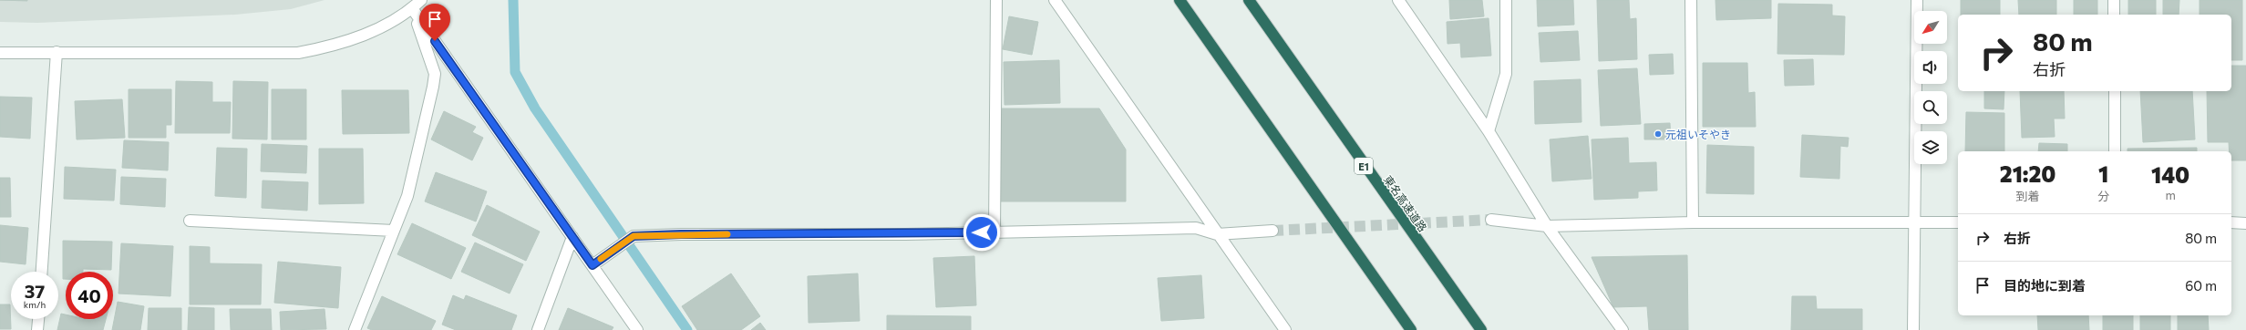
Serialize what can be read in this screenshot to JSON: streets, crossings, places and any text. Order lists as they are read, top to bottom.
{
  "streets": {
    "highway": ["E1", "東名高速道路"]
  },
  "places": ["元祖いそやき"],
  "north": "bottom left",
  "page": {
    "turn": ["80 m", "右折"],
    "eta": [
      "21:20",
      "到着",
      "1",
      "分",
      "140",
      "m"
    ],
    "list": [
      {
        "name": "右折",
        "value": "80 m"
      },
      {
        "name": "目的地に到着",
        "value": "60 m"
      }
    ],
    "speed": "37 km/h",
    "limit": "40"
  }
}
